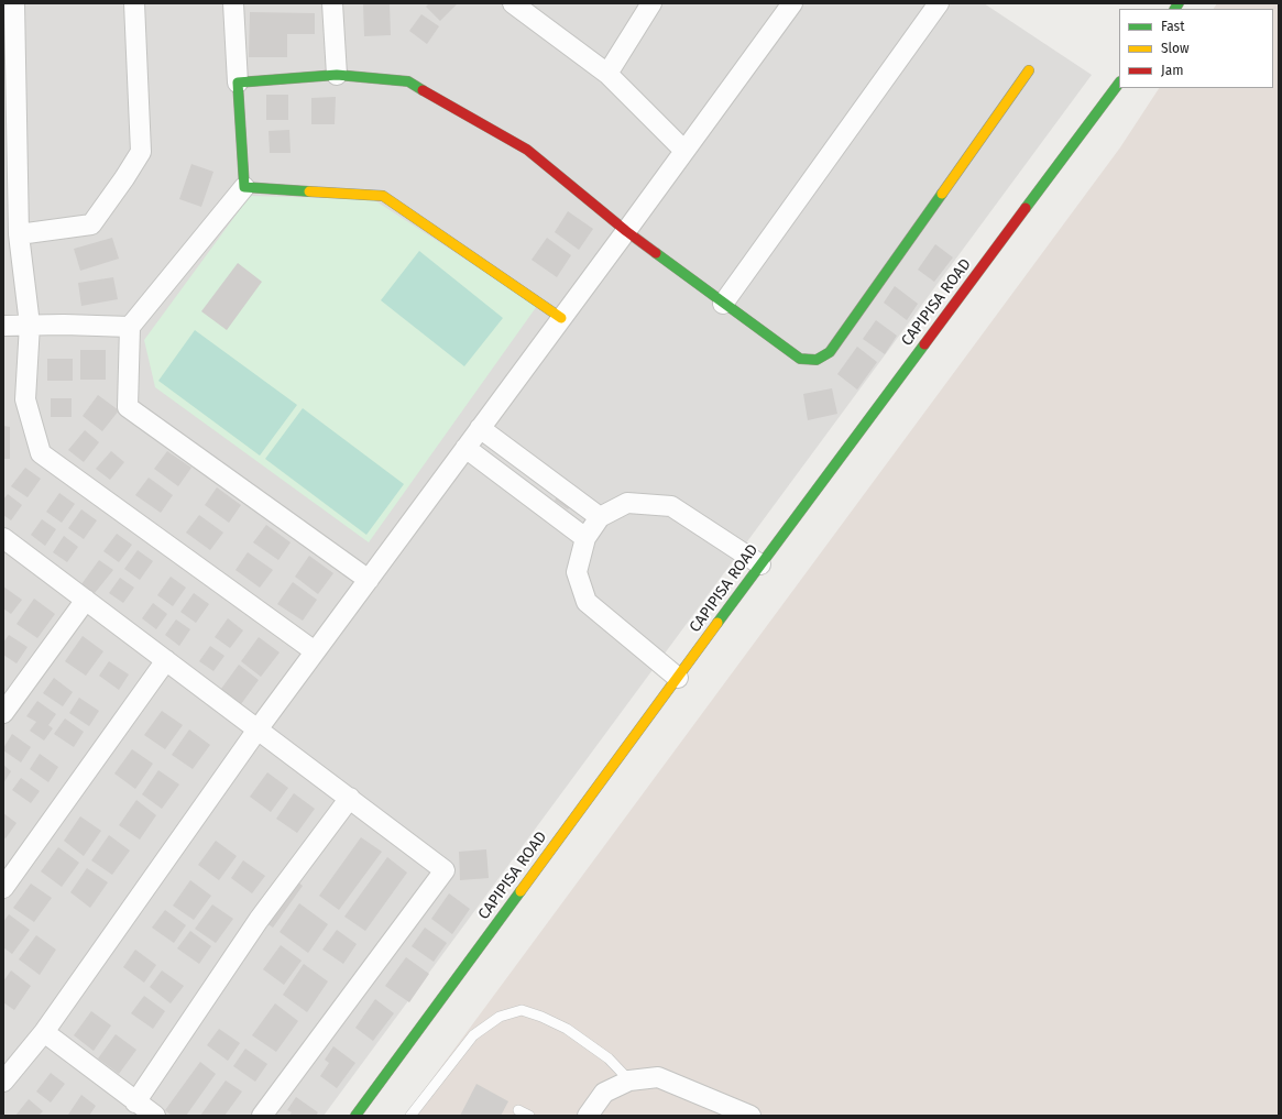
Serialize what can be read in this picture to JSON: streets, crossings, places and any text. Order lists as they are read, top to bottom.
{
  "streets": {
    "street": ["CAPIPISA ROAD"]
  },
  "legend": ["Fast", "Slow", "Jam"]
}
